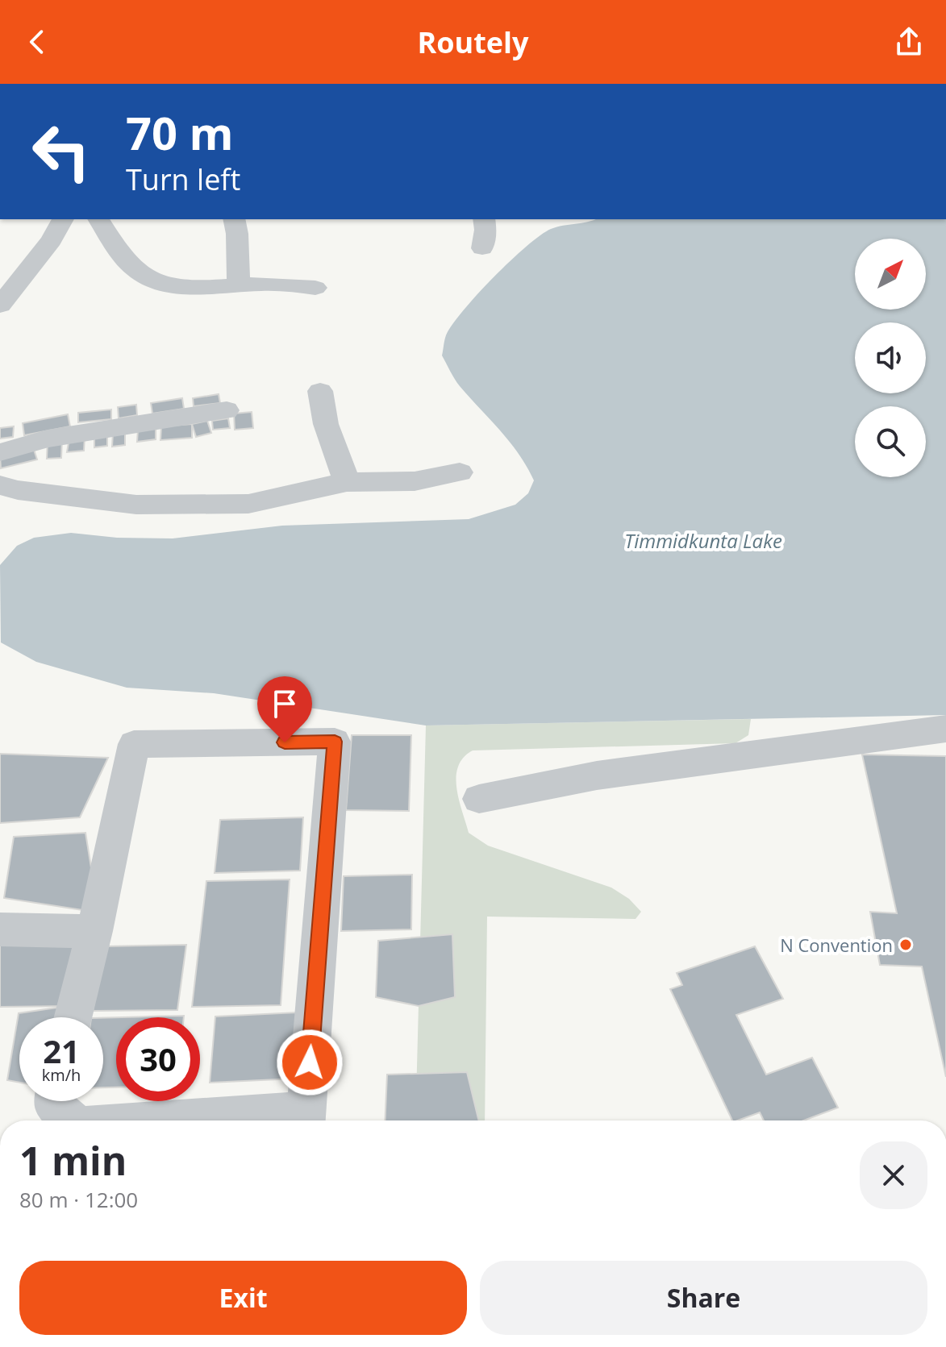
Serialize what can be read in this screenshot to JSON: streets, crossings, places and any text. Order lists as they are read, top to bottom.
{
  "water": ["Timmidkunta Lake"],
  "places": ["N Convention"],
  "north": "top right",
  "page": {
    "header": "Routely",
    "turn": ["70 m", "Turn left"],
    "speed": "21 km/h",
    "limit": "30",
    "heading": ["1 min", "80 m · 12:00"],
    "buttons": ["Exit", "Share"]
  }
}
